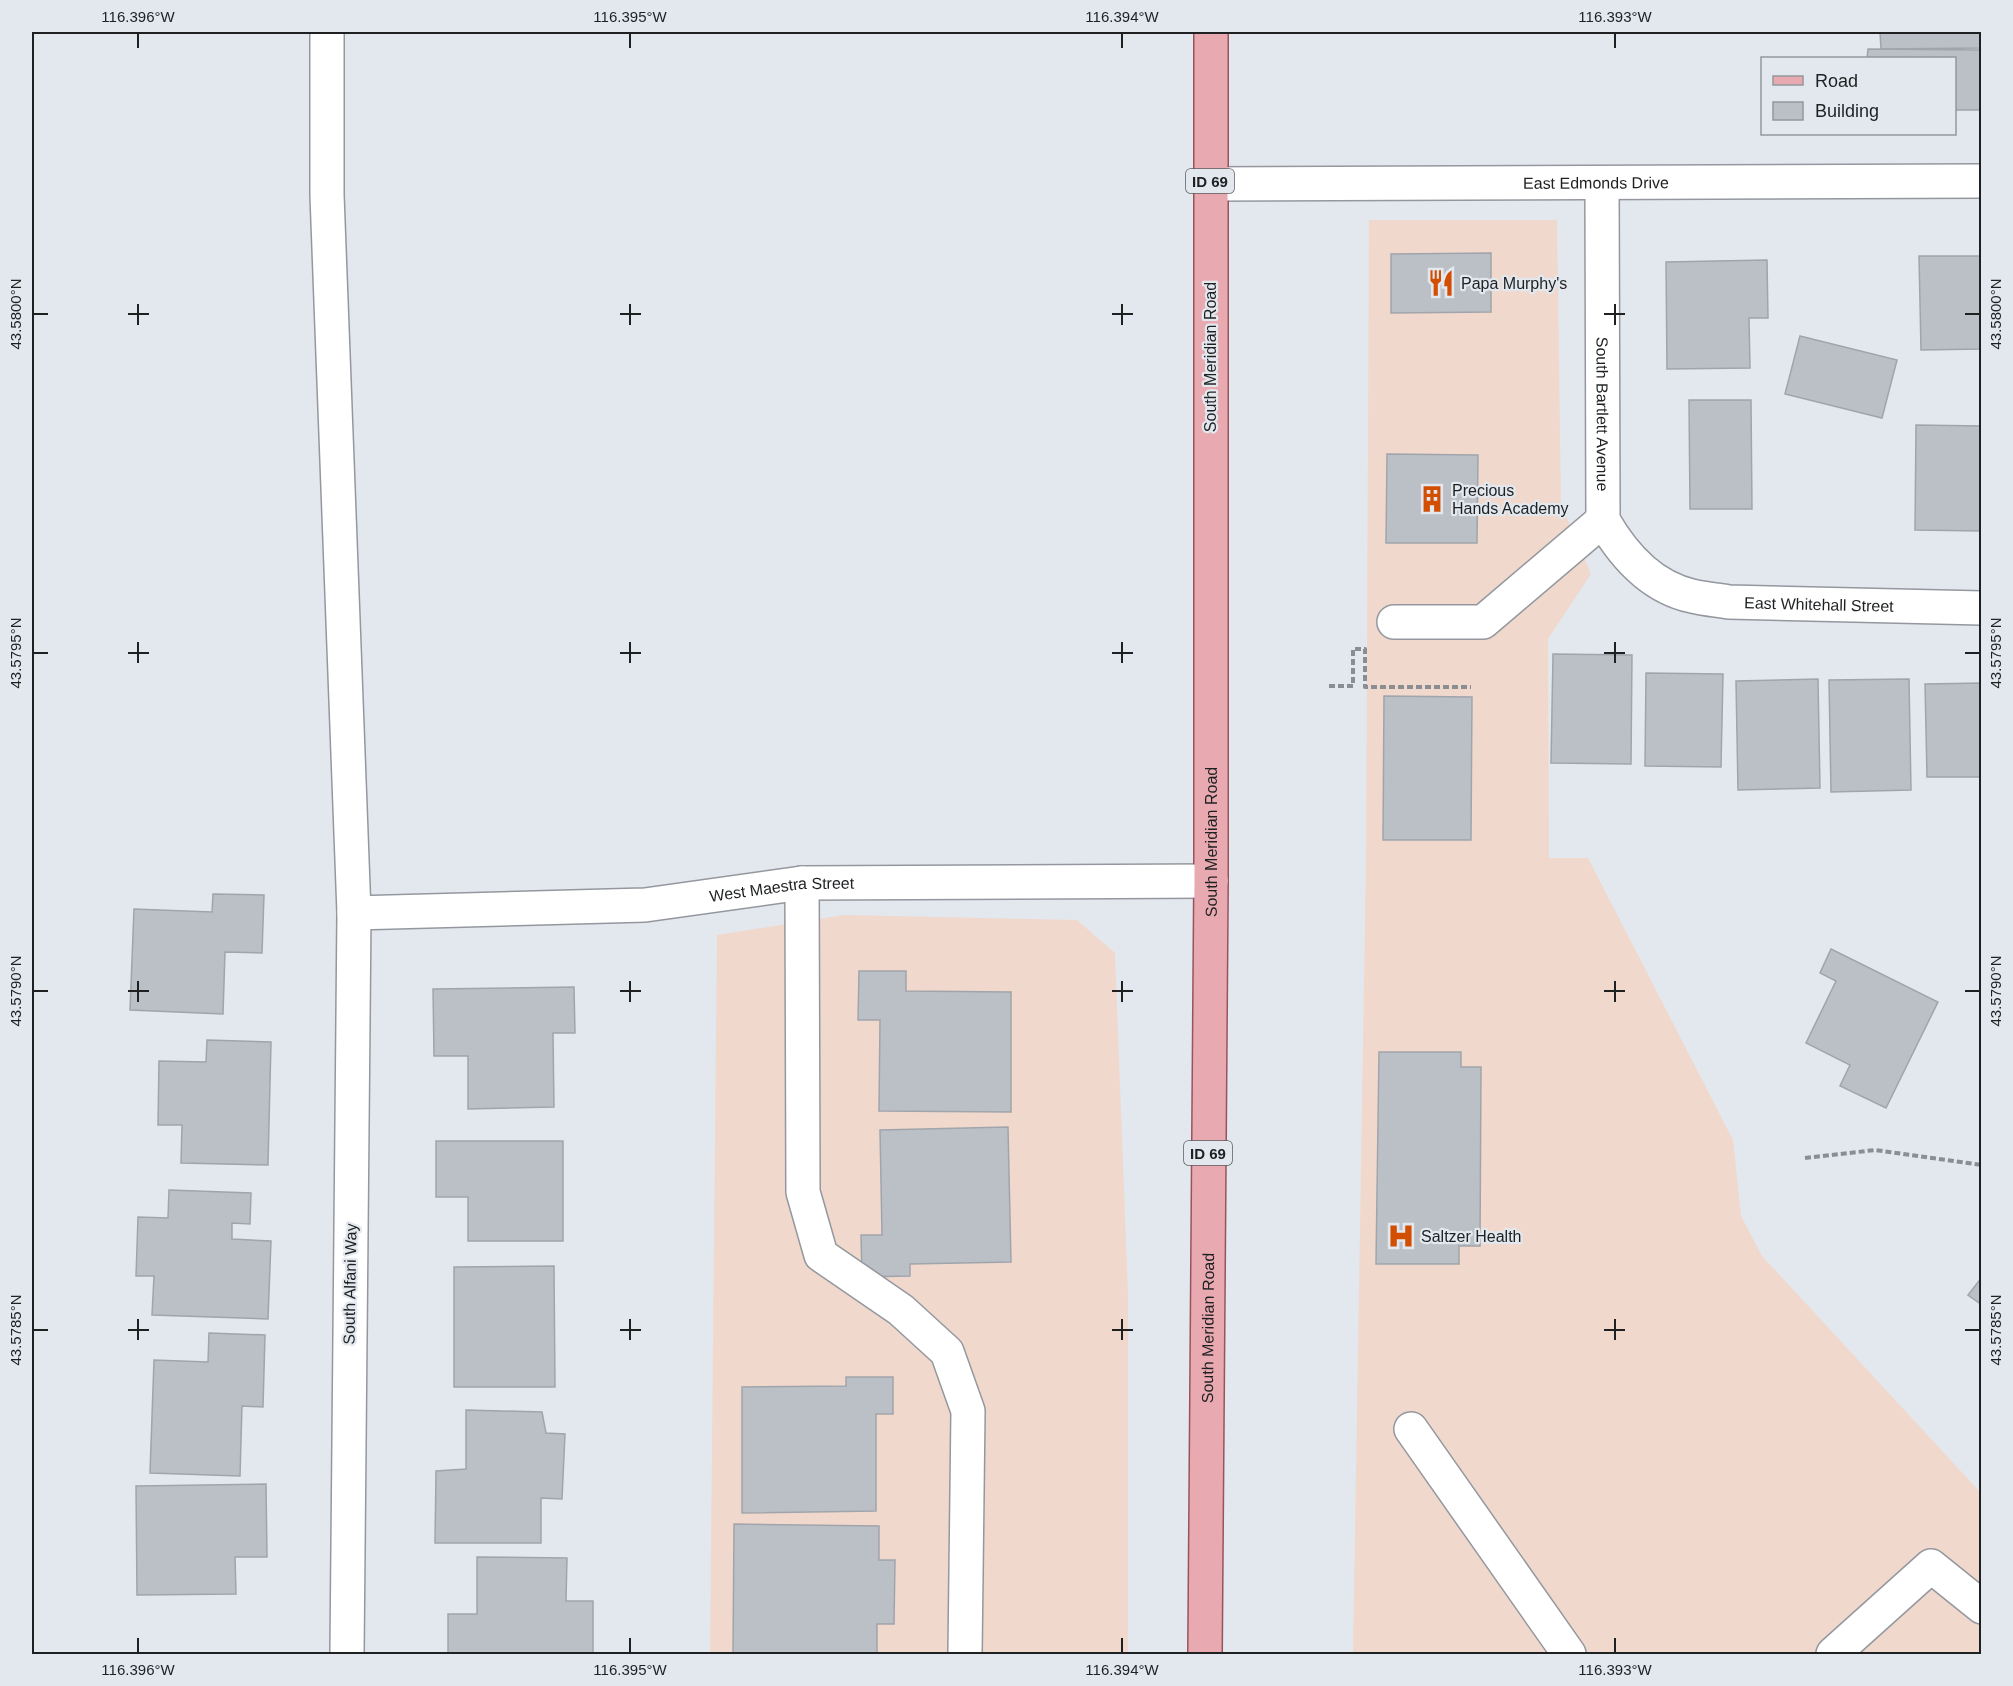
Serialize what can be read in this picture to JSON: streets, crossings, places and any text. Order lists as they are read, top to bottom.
{
  "streets": {
    "main road": ["ID 69", "South Meridian Road"],
    "street": [
      "East Edmonds Drive",
      "South Bartlett Avenue",
      "East Whitehall Street",
      "West Maestra Street",
      "South Alfani Way"
    ]
  },
  "crossings": [
    ["East Edmonds Drive", "South Meridian Road"],
    ["East Edmonds Drive", "South Bartlett Avenue"],
    ["South Meridian Road", "West Maestra Street"],
    ["South Bartlett Avenue", "East Whitehall Street"],
    ["West Maestra Street", "South Alfani Way"]
  ],
  "places": {
    "restaurant": ["Papa Murphy's"],
    "building": ["Precious Hands Academy"],
    "hospital": ["Saltzer Health"]
  },
  "legend": ["Road", "Building"],
  "coordinates": [
    "116.396°W",
    "116.395°W",
    "116.394°W",
    "116.393°W",
    "43.5800°N",
    "43.5795°N",
    "43.5790°N",
    "43.5785°N"
  ]
}
